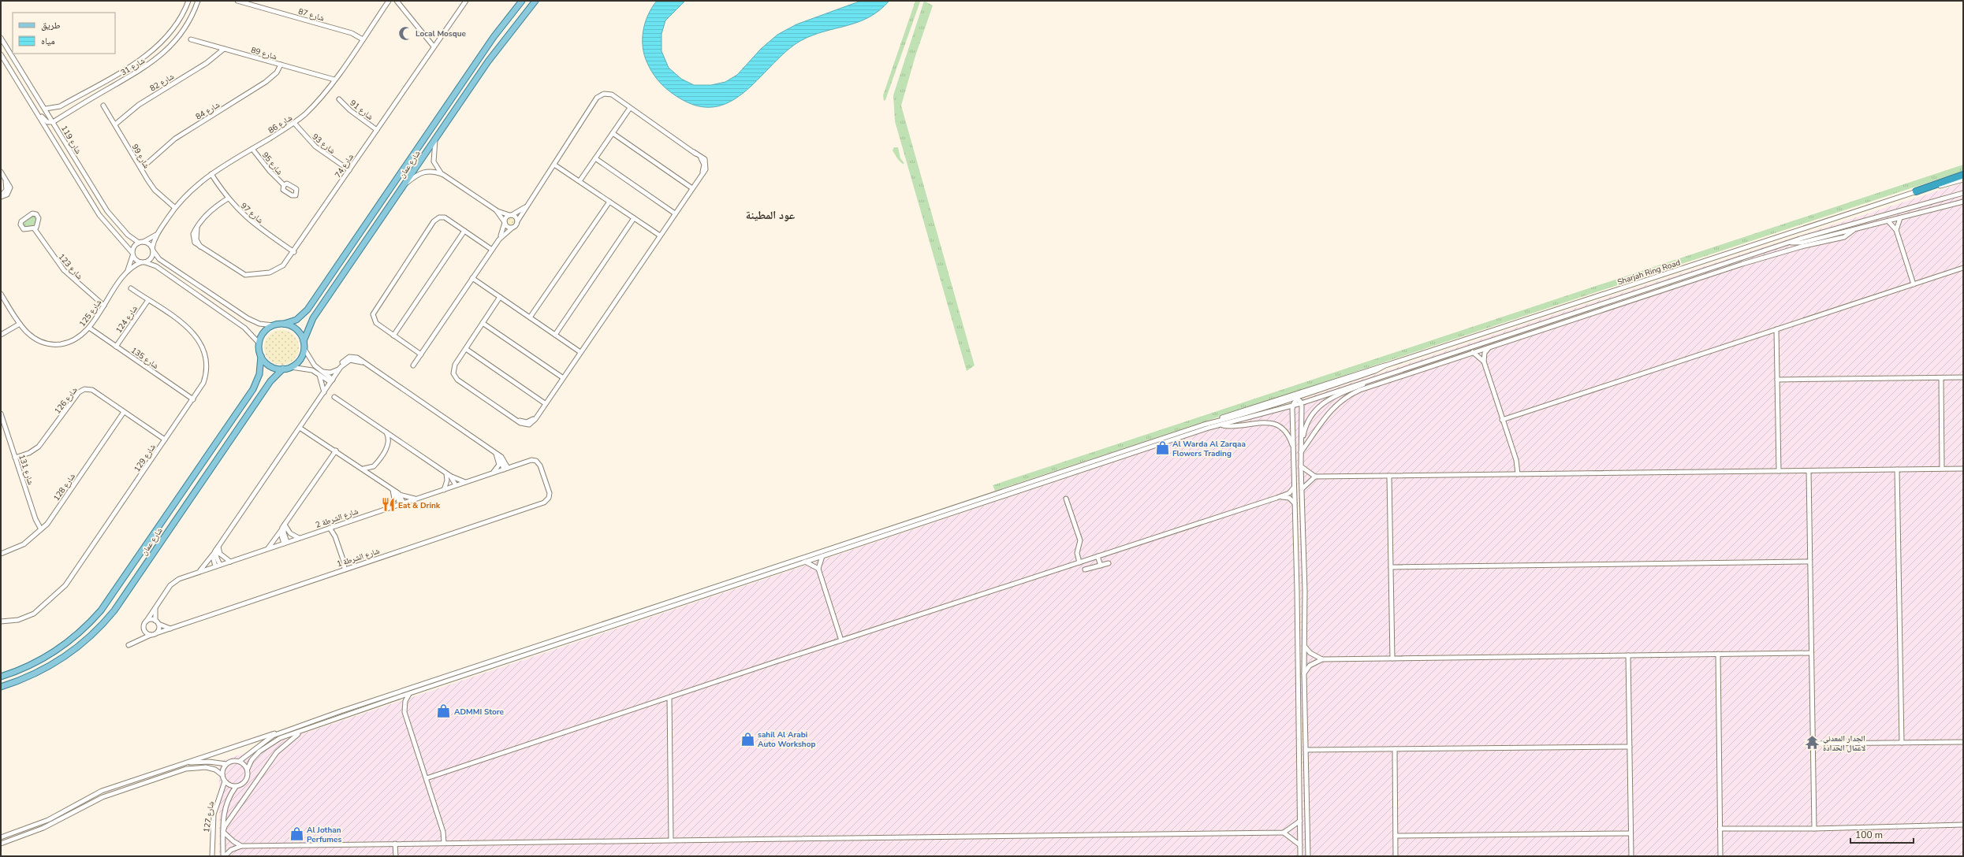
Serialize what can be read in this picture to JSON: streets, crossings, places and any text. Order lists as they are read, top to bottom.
{
  "streets": {
    "main road": ["شارع عمان"],
    "street": [
      "شارع 87",
      "شارع 89",
      "شارع 31",
      "شارع 82",
      "شارع 91",
      "شارع 84",
      "شارع 86",
      "شارع 119",
      "شارع 93",
      "شارع 99",
      "شارع 95",
      "شارع 74",
      "شارع 97",
      "شارع 123",
      "Sharjah Ring Road",
      "شارع 125",
      "شارع 124",
      "شارع 135",
      "شارع 126",
      "شارع 129",
      "شارع 131",
      "شارع 128",
      "شارع الشرطة 2",
      "شارع الشرطة 1",
      "شارع 127"
    ]
  },
  "crossings": [
    ["شارع 87", "شارع 86"],
    ["شارع 89", "شارع 82"],
    ["شارع 89", "شارع 84"],
    ["شارع 89", "شارع 86"],
    ["شارع 31", "شارع 119"],
    ["شارع 82", "شارع 99"],
    ["شارع 91", "شارع 74"],
    ["شارع 84", "شارع 99"],
    ["شارع 86", "شارع 119"],
    ["شارع 86", "شارع 93"],
    ["شارع 86", "شارع 99"],
    ["شارع 86", "شارع 95"],
    ["شارع 86", "شارع 97"],
    ["شارع 86", "شارع 125"],
    ["شارع 119", "شارع 125"],
    ["شارع 93", "شارع 74"],
    ["شارع 74", "شارع 97"],
    ["شارع 123", "شارع 125"],
    ["شارع 125", "شارع 135"],
    ["شارع 124", "شارع 135"],
    ["شارع 124", "شارع 129"],
    ["شارع 135", "شارع 129"],
    ["شارع 126", "شارع 129"],
    ["شارع 126", "شارع 131"],
    ["شارع 126", "شارع 128"],
    ["شارع 131", "شارع 128"],
    ["شارع الشرطة 2", "شارع الشرطة 1"]
  ],
  "districts": ["عود المطينة"],
  "places": {
    "mosque": ["Local Mosque"],
    "shop": [
      "Al Warda Al Zarqaa Flowers Trading",
      "ADMMI Store",
      "sahil Al Arabi Auto Workshop",
      "Al Jothan Perfumes"
    ],
    "restaurant": ["Eat & Drink"],
    "temple": ["الجدار المعدني لاعمال الحدادة"]
  },
  "legend": ["طريق", "مياه"],
  "scale_bar": "100 m"
}
